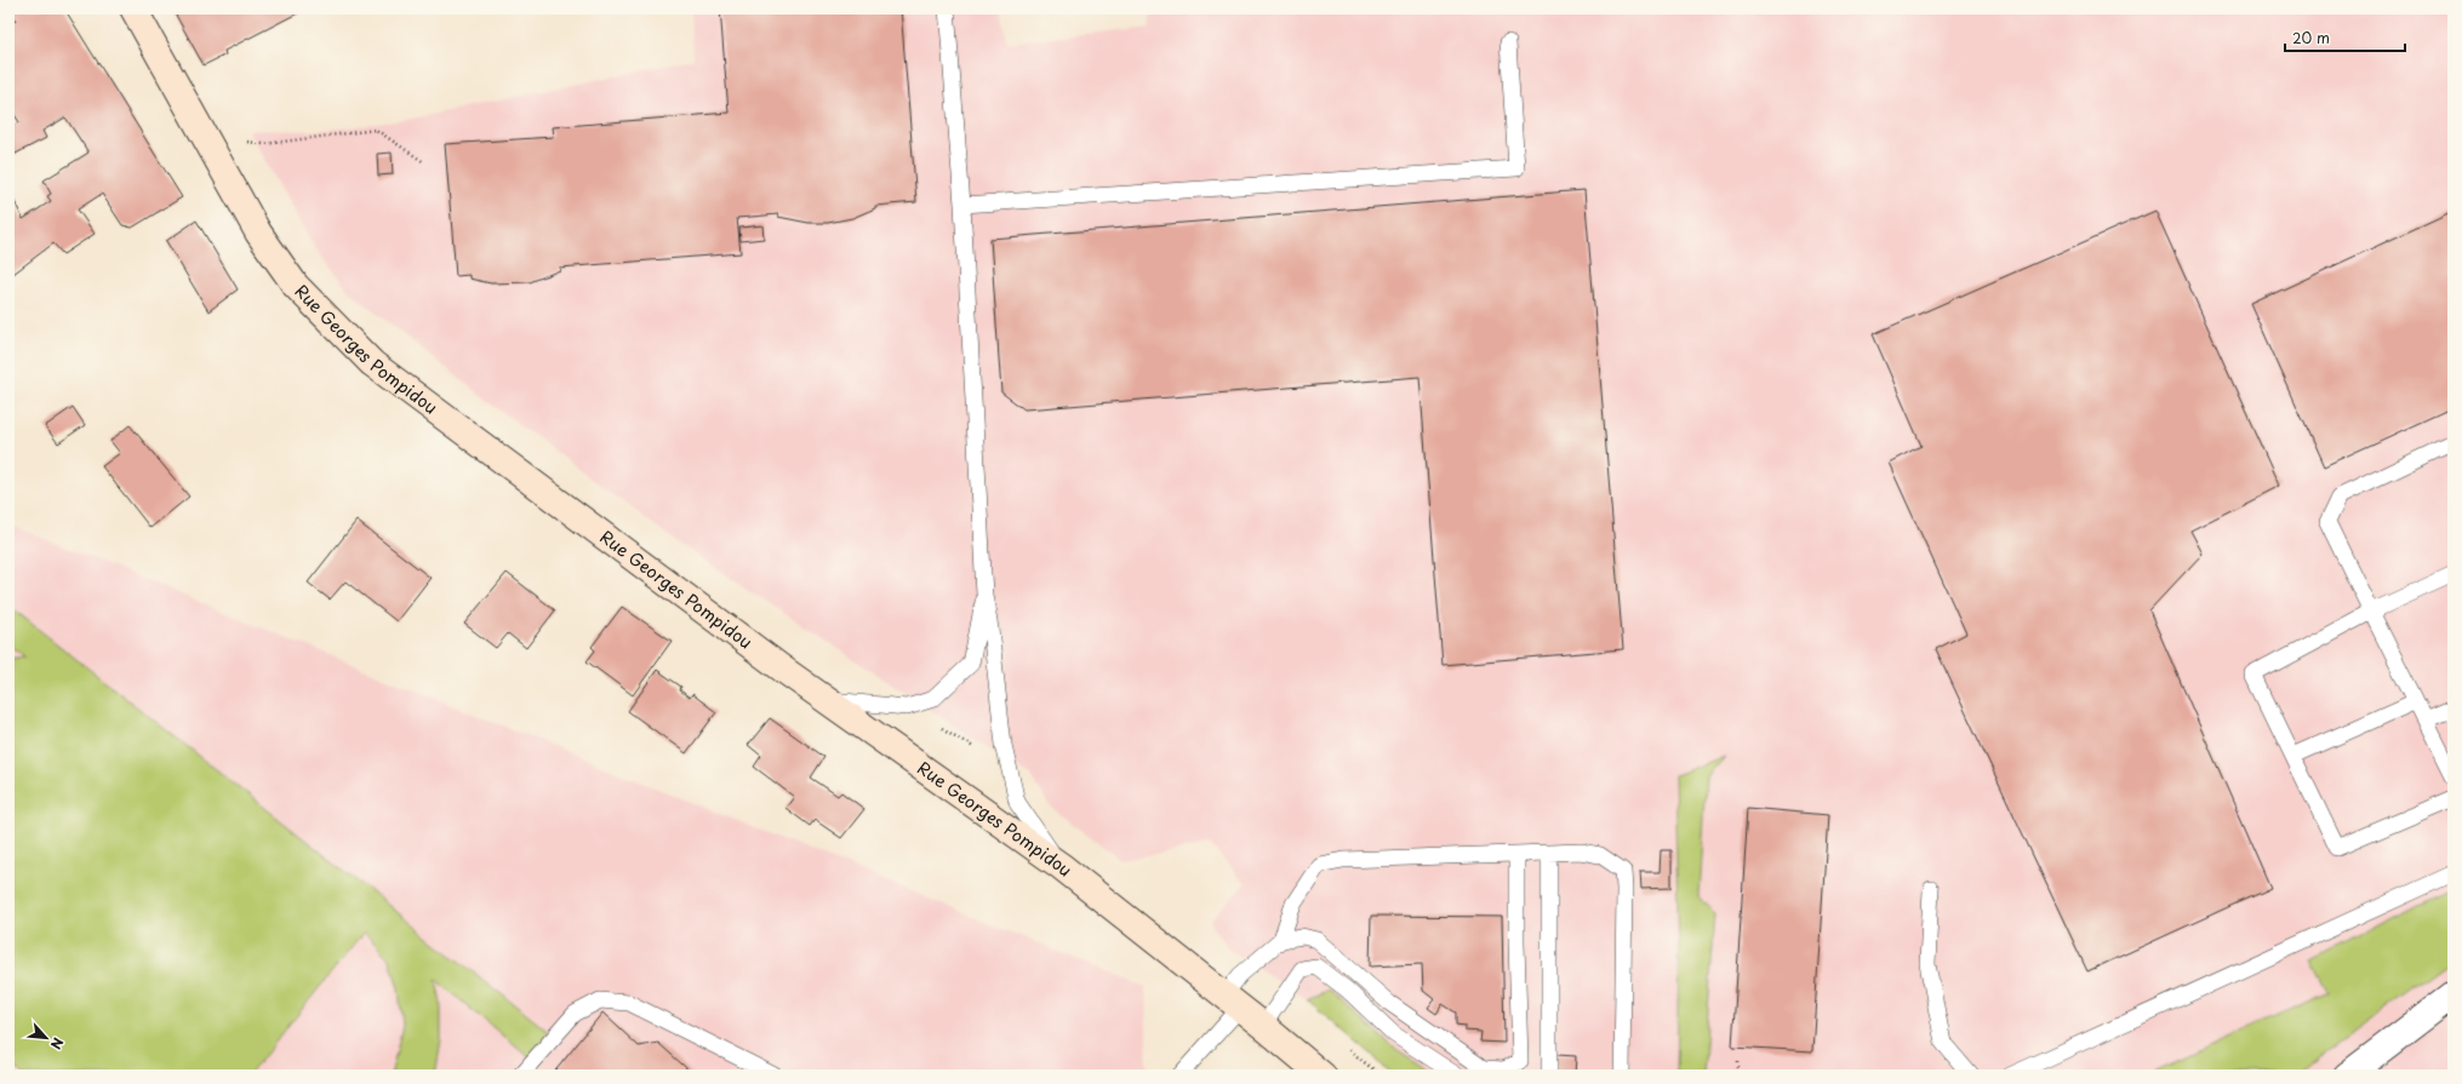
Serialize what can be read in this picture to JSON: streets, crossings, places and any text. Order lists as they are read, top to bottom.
{
  "streets": {
    "main road": ["Rue Georges Pompidou"]
  },
  "scale_bar": "20 m",
  "north": "bottom right"
}
